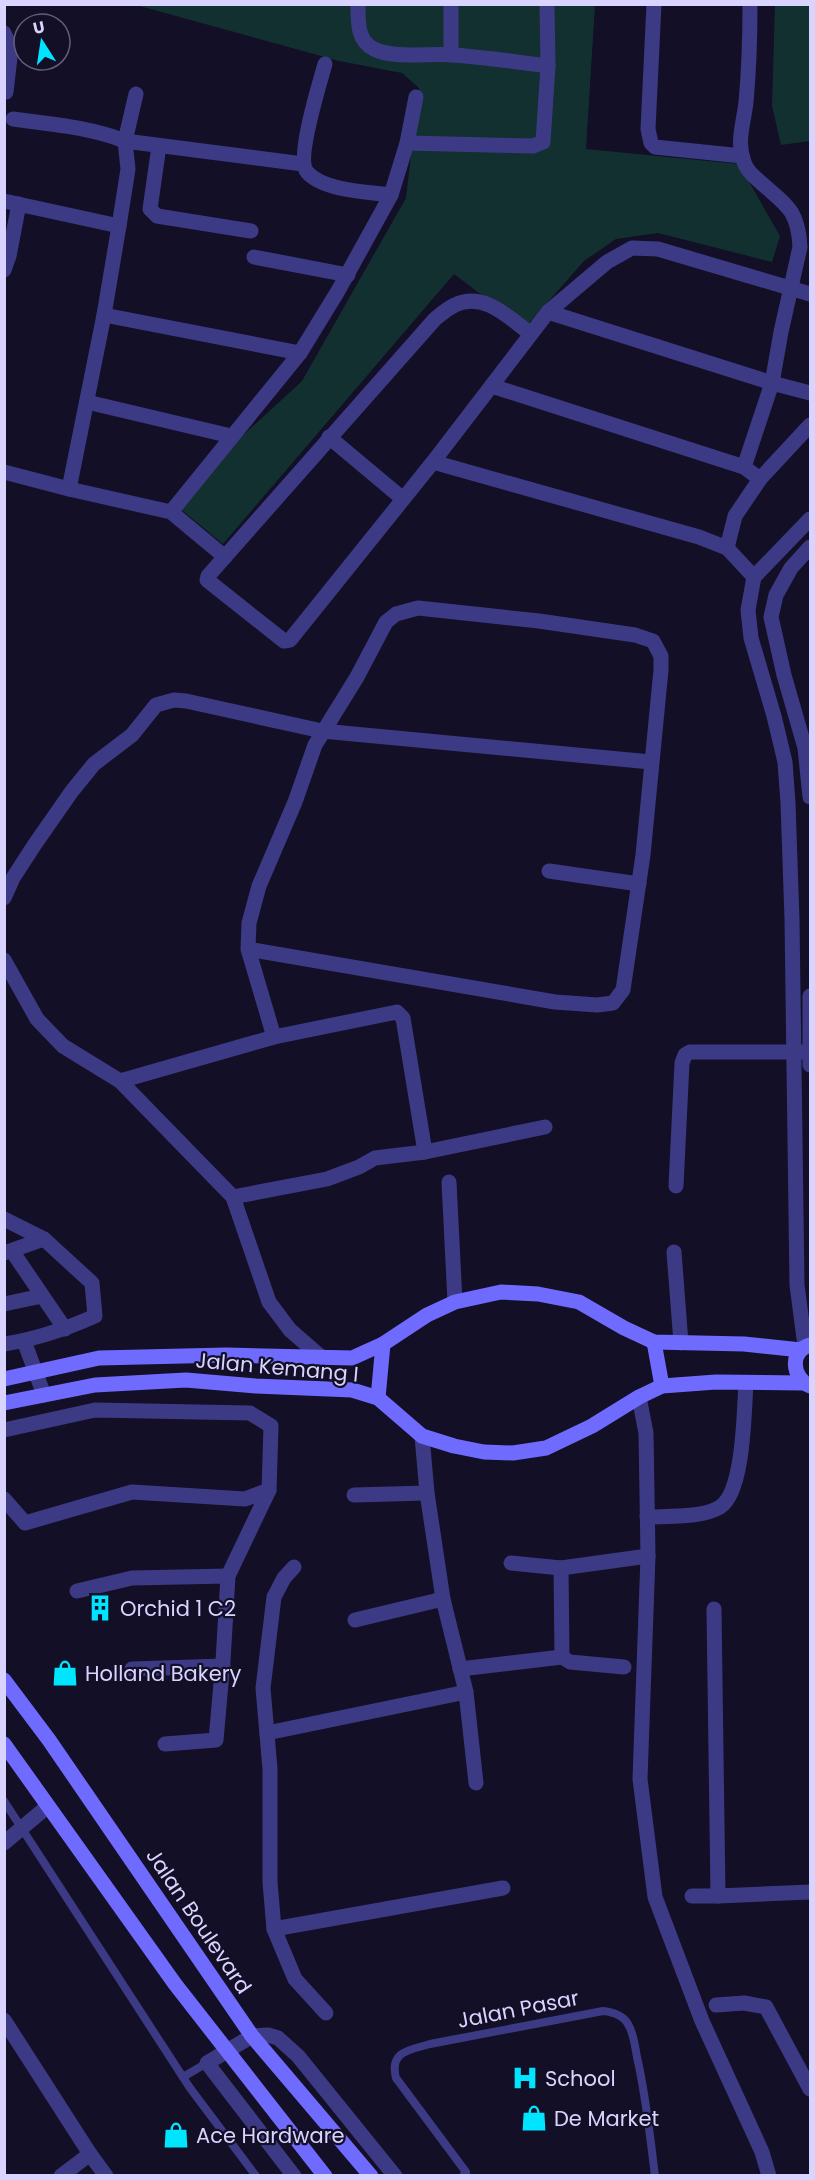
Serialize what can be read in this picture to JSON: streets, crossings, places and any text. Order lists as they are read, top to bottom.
{
  "streets": {
    "street": ["Jalan Kemang I", "Jalan Boulevard"],
    "lane": ["Jalan Pasar"]
  },
  "places": {
    "building": ["Orchid 1 C2"],
    "shop": ["Holland Bakery", "De Market", "Ace Hardware"],
    "hospital": ["School"]
  },
  "north": "top"
}
